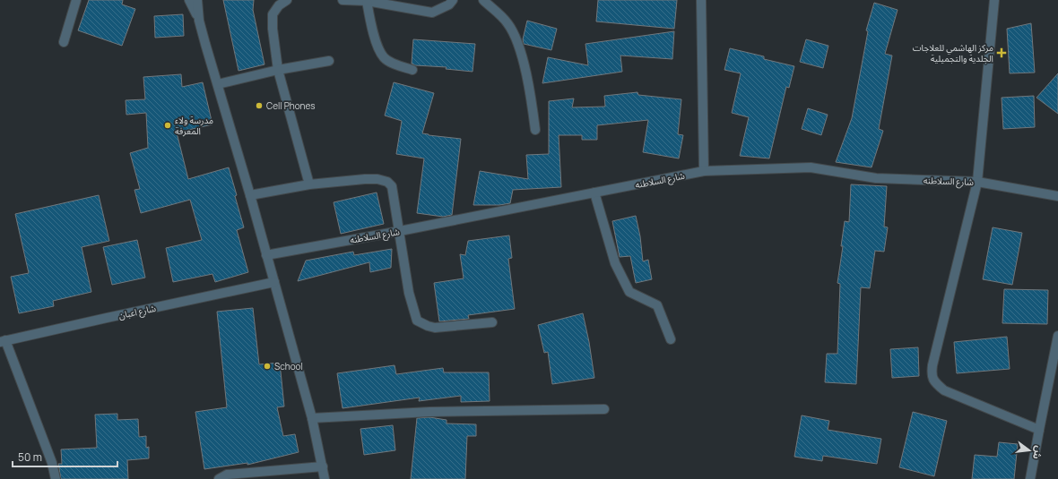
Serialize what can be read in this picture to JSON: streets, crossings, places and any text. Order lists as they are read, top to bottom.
{
  "streets": {
    "street": ["شارع السلاطنه", "شارع اعبان"]
  },
  "places": {
    "health": ["مركز الهاشمي للعلاجات الجلدية والتجميلية"],
    "other": ["Cell Phones", "مدرسة ولاء المعرفة", "School"]
  },
  "scale_bar": "50 m",
  "north": "right"
}
